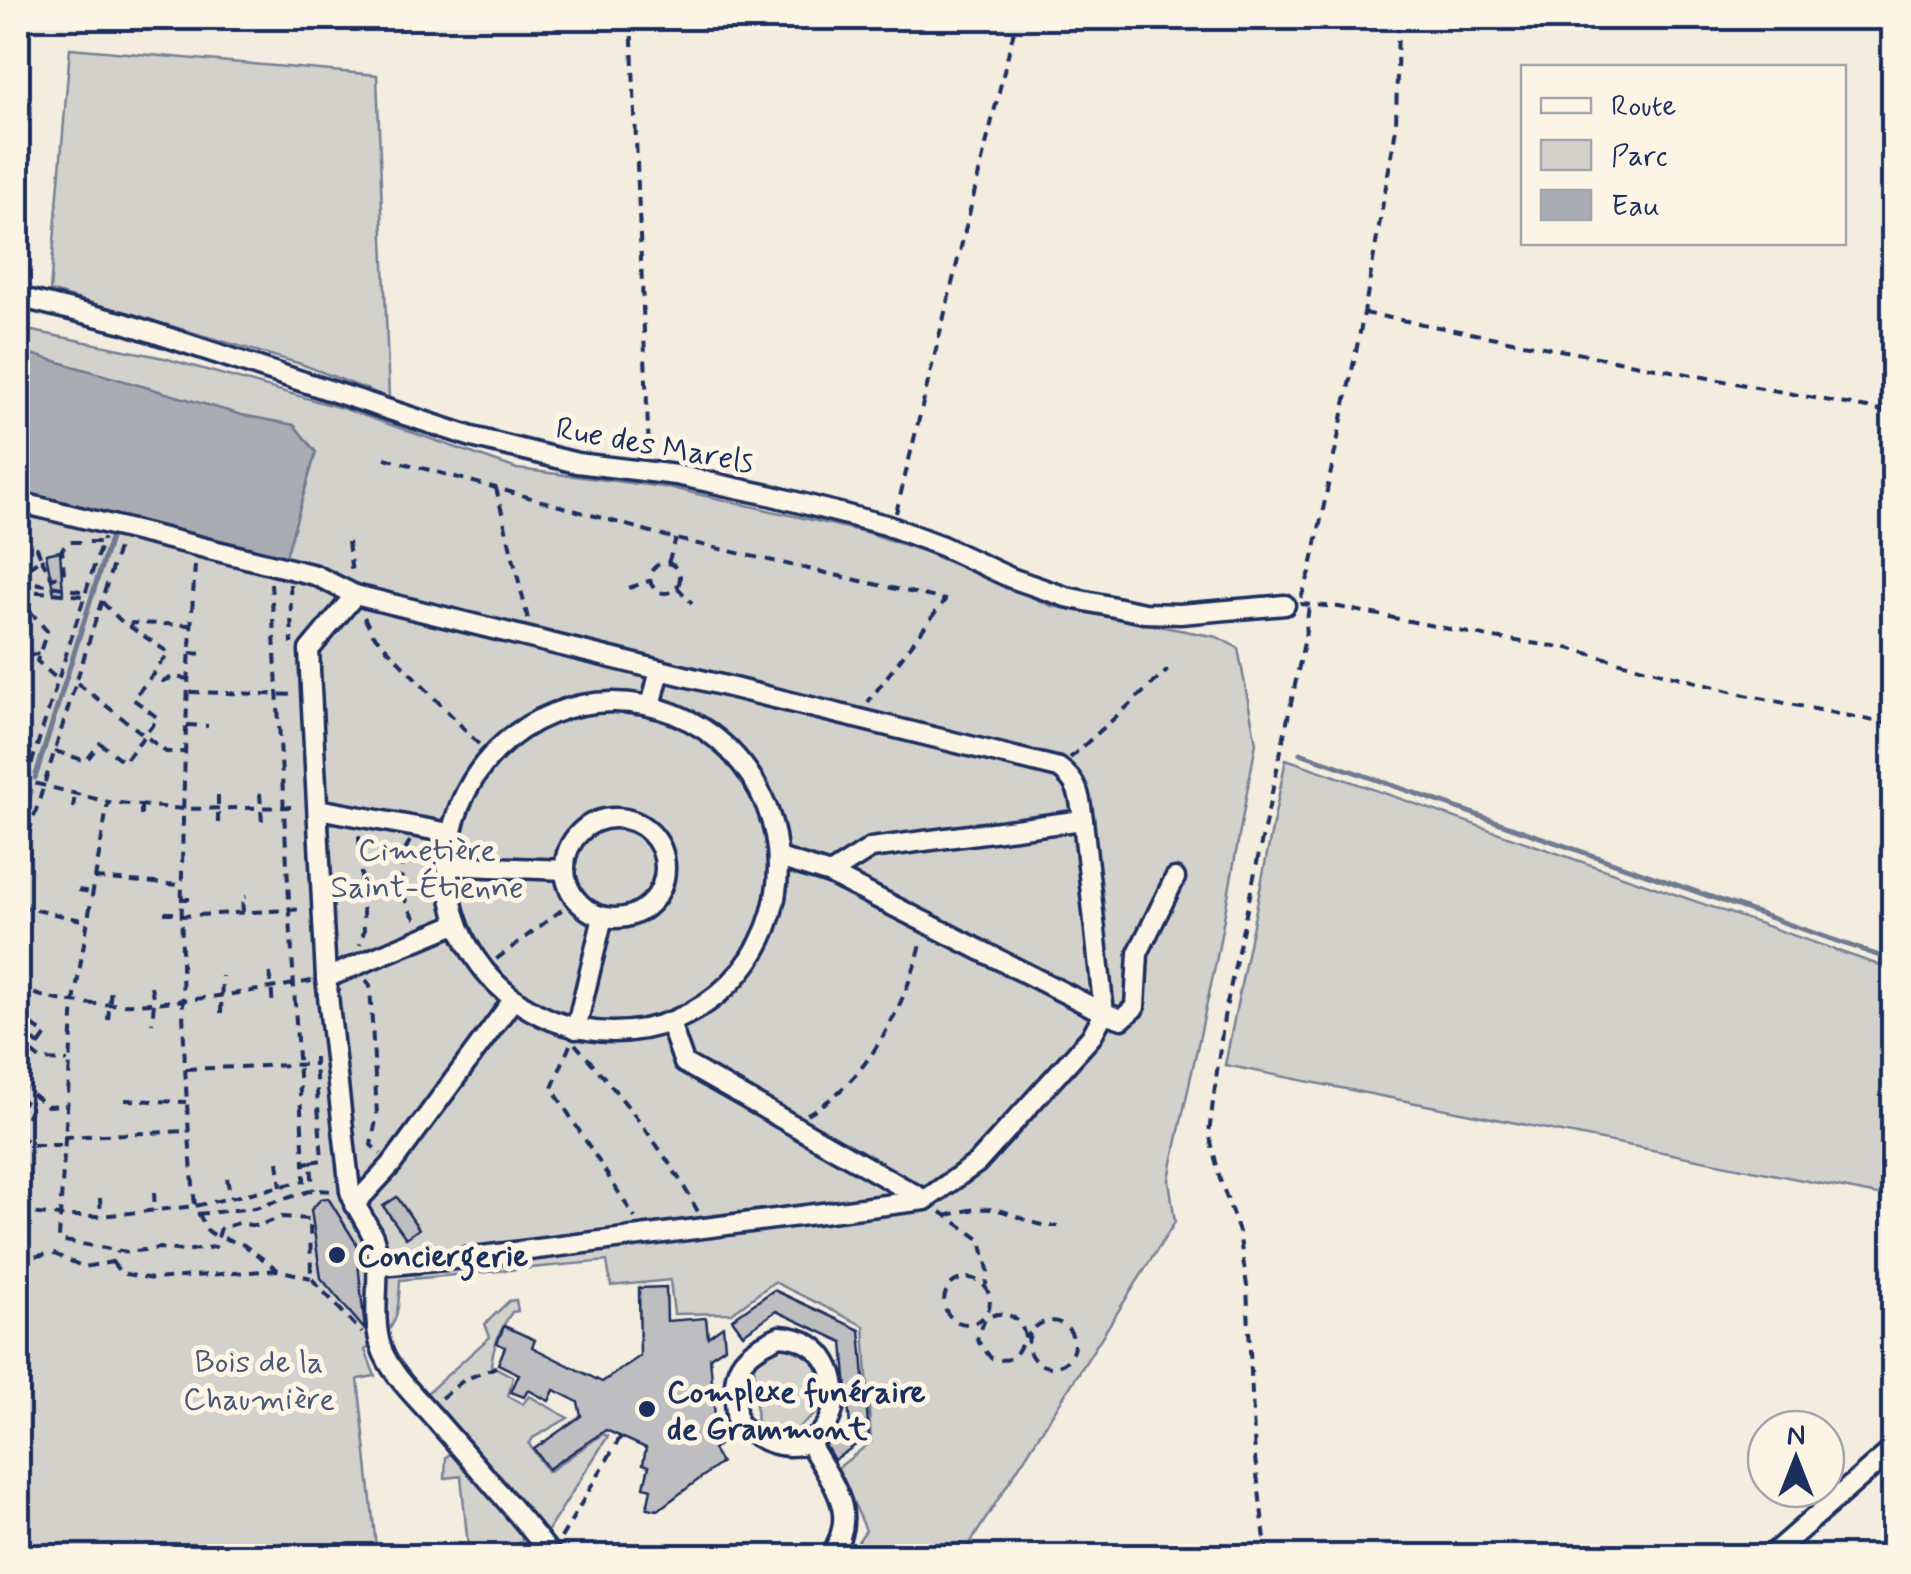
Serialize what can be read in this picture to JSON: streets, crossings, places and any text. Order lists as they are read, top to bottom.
{
  "streets": {
    "street": ["Rue des Marels"]
  },
  "parks": ["Cimetière Saint-Étienne", "Bois de la Chaumière"],
  "places": ["Conciergerie", "Complexe funéraire de Grammont"],
  "legend": ["Route", "Parc", "Eau"],
  "north": "top"
}
